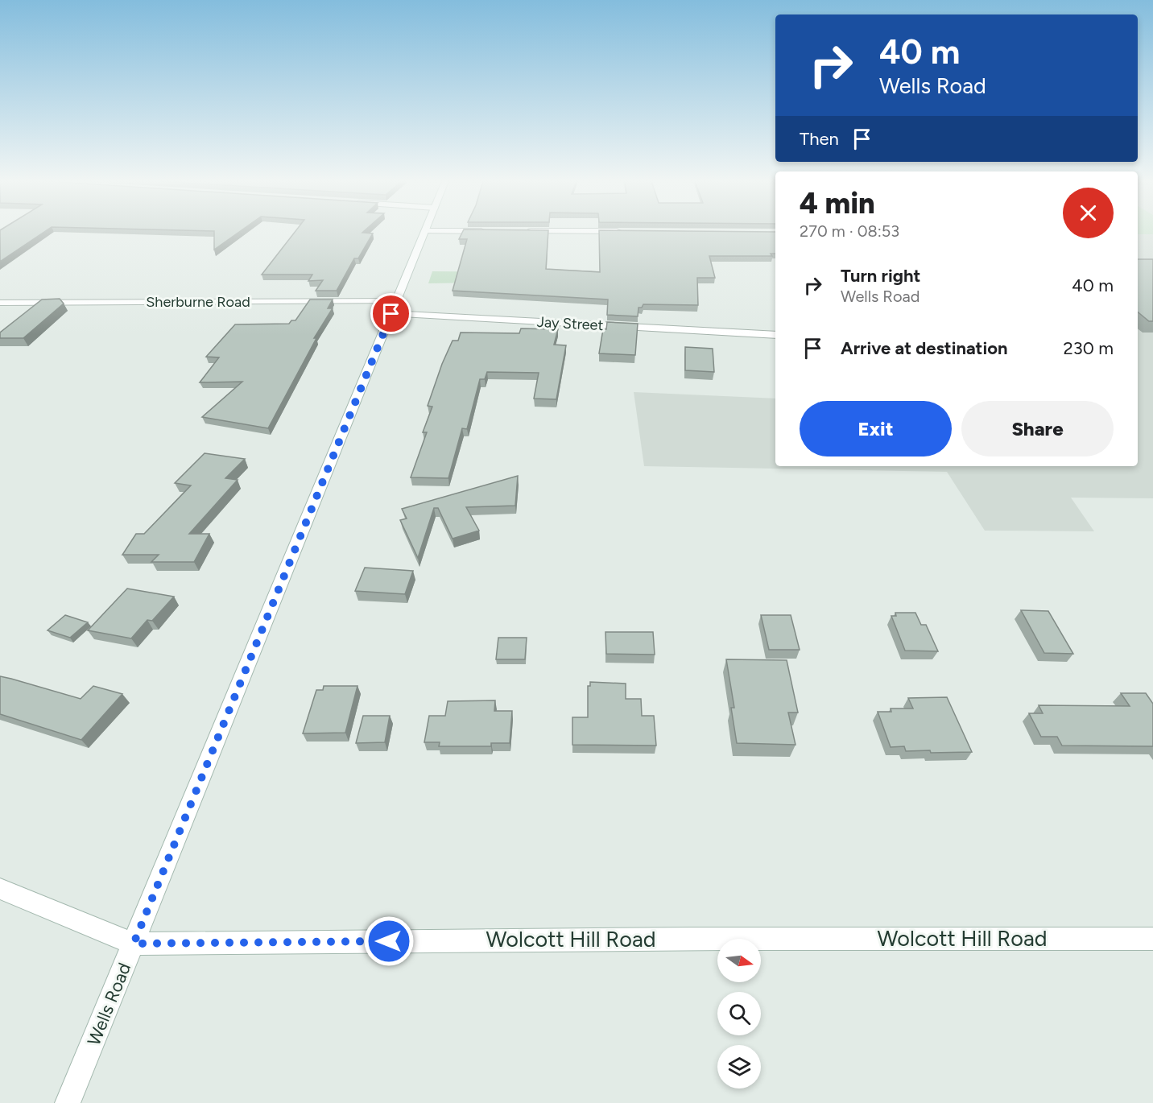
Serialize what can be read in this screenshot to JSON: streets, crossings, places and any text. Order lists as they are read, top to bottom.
{
  "streets": {
    "street": [
      "Sherburne Road",
      "Jay Street",
      "Wolcott Hill Road",
      "Wells Road"
    ]
  },
  "crossings": [
    ["Sherburne Road", "Jay Street"],
    ["Sherburne Road", "Wells Road"],
    ["Jay Street", "Wells Road"],
    ["Wolcott Hill Road", "Wells Road"]
  ],
  "north": "right",
  "page": {
    "turn": ["40 m", "Wells Road"],
    "then": "Then",
    "heading": ["4 min", "270 m · 08:53"],
    "list": [
      {
        "name": "Turn right",
        "note": "Wells Road",
        "value": "40 m"
      },
      {
        "name": "Arrive at destination",
        "value": "230 m"
      }
    ],
    "buttons": ["Exit", "Share"]
  }
}
